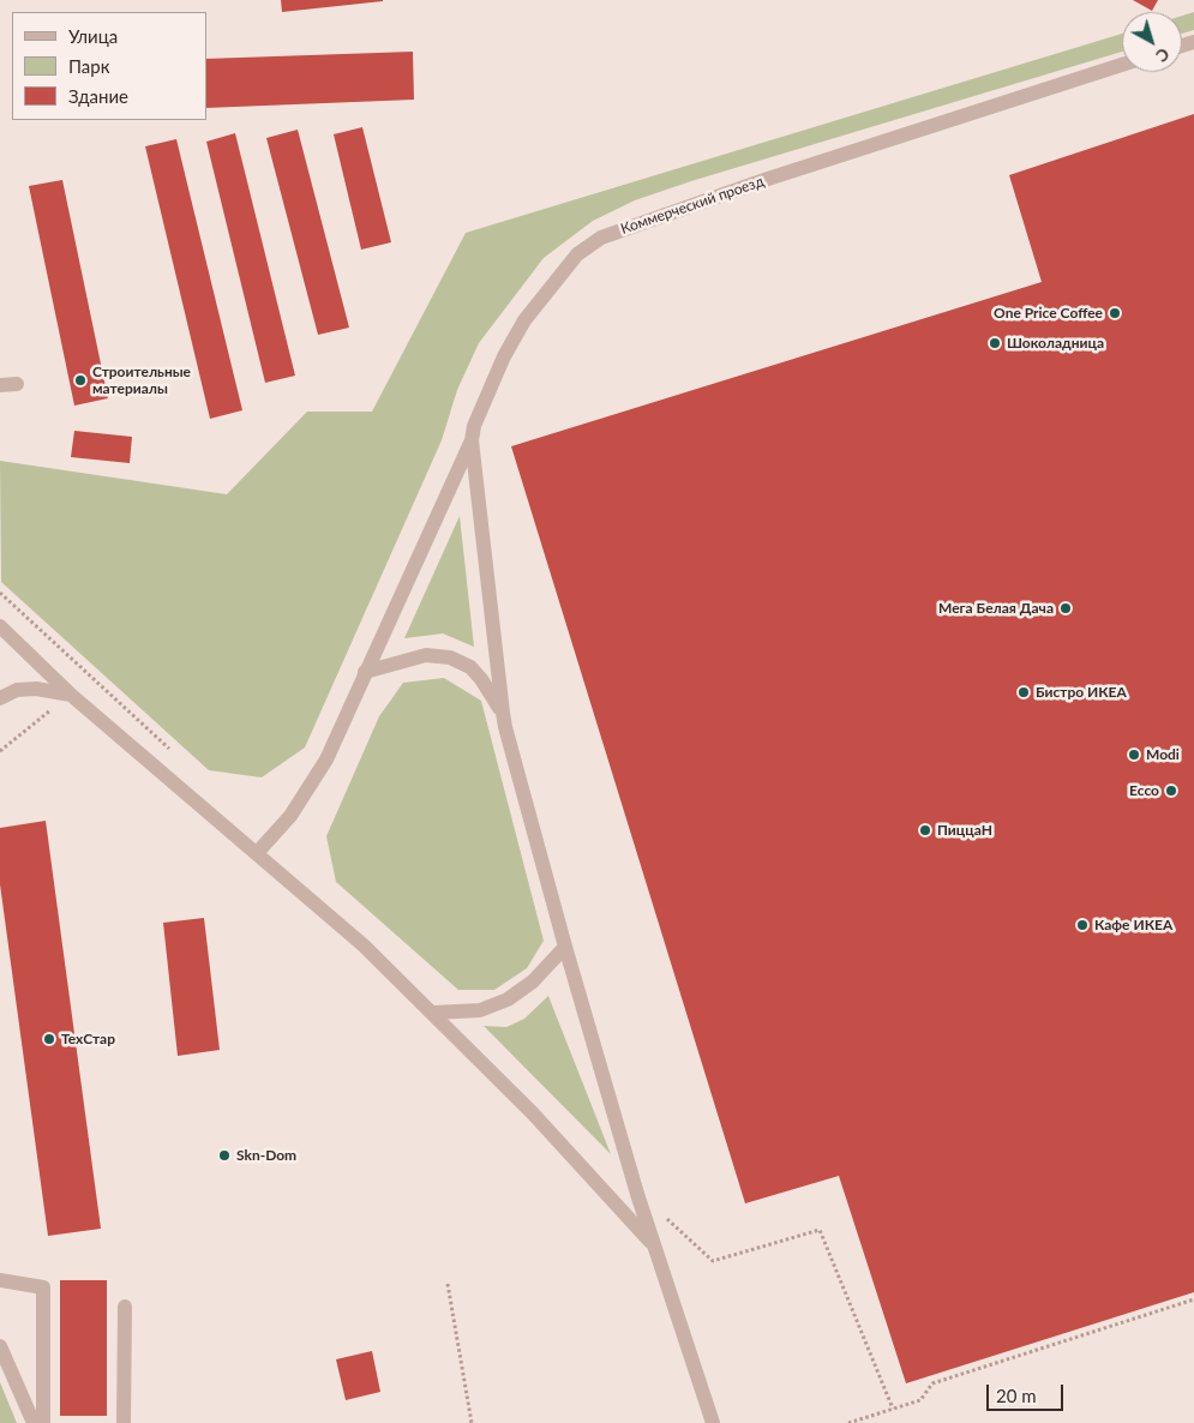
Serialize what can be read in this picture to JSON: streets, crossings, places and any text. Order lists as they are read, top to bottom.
{
  "streets": {
    "street": ["Коммерческий проезд"]
  },
  "places": [
    "One Price Coffee",
    "Шоколадница",
    "Строительные материалы",
    "Мега Белая Дача",
    "Бистро ИКЕА",
    "Modi",
    "Ecco",
    "ПиццаН",
    "Кафе ИКЕА",
    "ТехСтар",
    "Skn-Dom"
  ],
  "legend": ["Улица", "Парк", "Здание"],
  "scale_bar": "20 m",
  "north": "bottom right"
}
